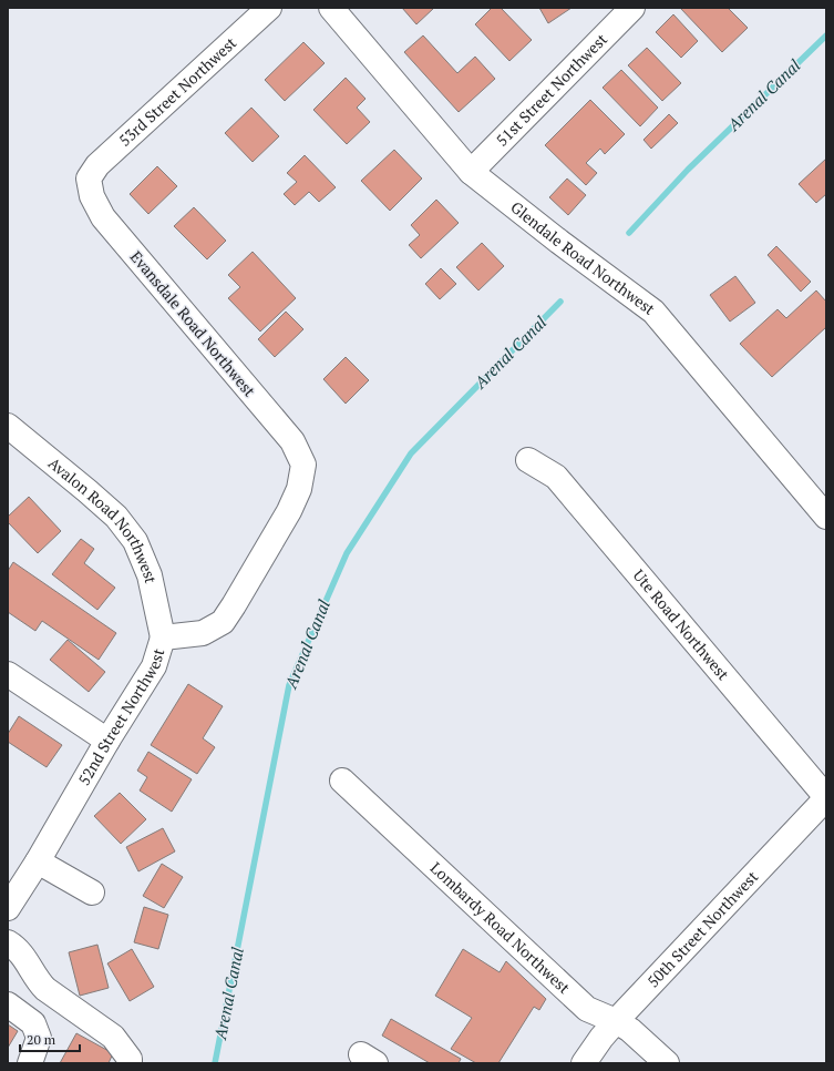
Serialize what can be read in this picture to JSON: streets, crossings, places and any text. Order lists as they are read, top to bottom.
{
  "streets": {
    "street": [
      "51st Street Northwest",
      "53rd Street Northwest",
      "Glendale Road Northwest",
      "Evansdale Road Northwest",
      "Avalon Road Northwest",
      "Ute Road Northwest",
      "52nd Street Northwest",
      "Lombardy Road Northwest",
      "50th Street Northwest"
    ]
  },
  "crossings": [
    ["51st Street Northwest", "Glendale Road Northwest"],
    ["53rd Street Northwest", "Evansdale Road Northwest"],
    ["Evansdale Road Northwest", "52nd Street Northwest"],
    ["Avalon Road Northwest", "52nd Street Northwest"],
    ["Ute Road Northwest", "50th Street Northwest"],
    ["Lombardy Road Northwest", "50th Street Northwest"]
  ],
  "water": ["Arenal Canal"],
  "scale_bar": "20 m"
}
